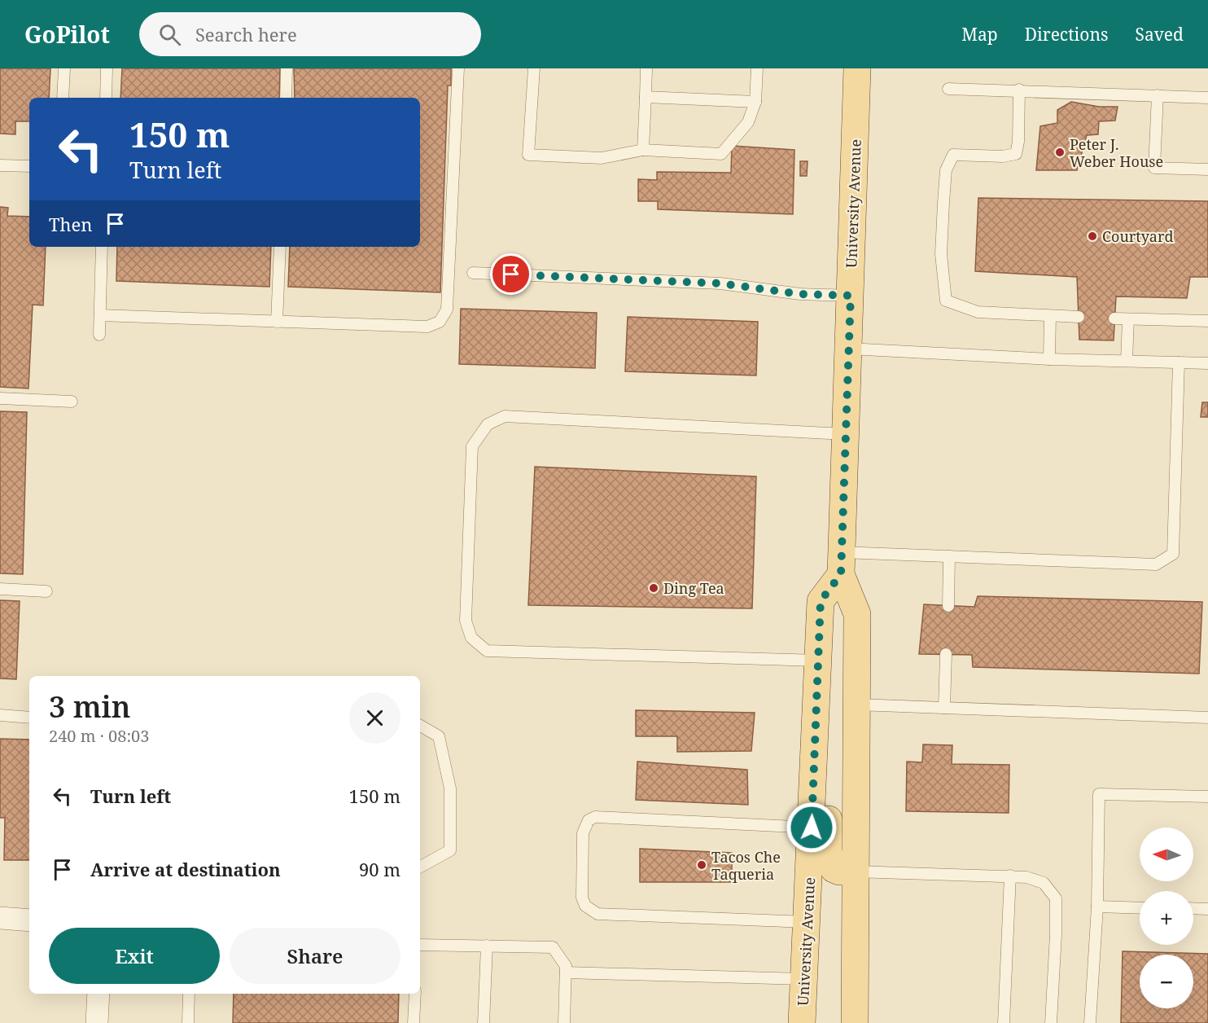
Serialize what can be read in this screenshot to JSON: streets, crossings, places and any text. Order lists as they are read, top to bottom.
{
  "streets": {
    "main road": ["University Avenue"]
  },
  "places": [
    "Peter J. Weber House",
    "Courtyard",
    "Ding Tea",
    "Tacos Che Taqueria"
  ],
  "north": "left",
  "page": {
    "header": "GoPilot",
    "search": "Search here",
    "nav": ["Map", "Directions", "Saved"],
    "turn": ["150 m", "Turn left"],
    "then": "Then",
    "heading": ["3 min", "240 m · 08:03"],
    "list": [
      {
        "name": "Turn left",
        "value": "150 m"
      },
      {
        "name": "Arrive at destination",
        "value": "90 m"
      }
    ],
    "map_buttons": ["+", "−"],
    "buttons": ["Exit", "Share"]
  }
}
